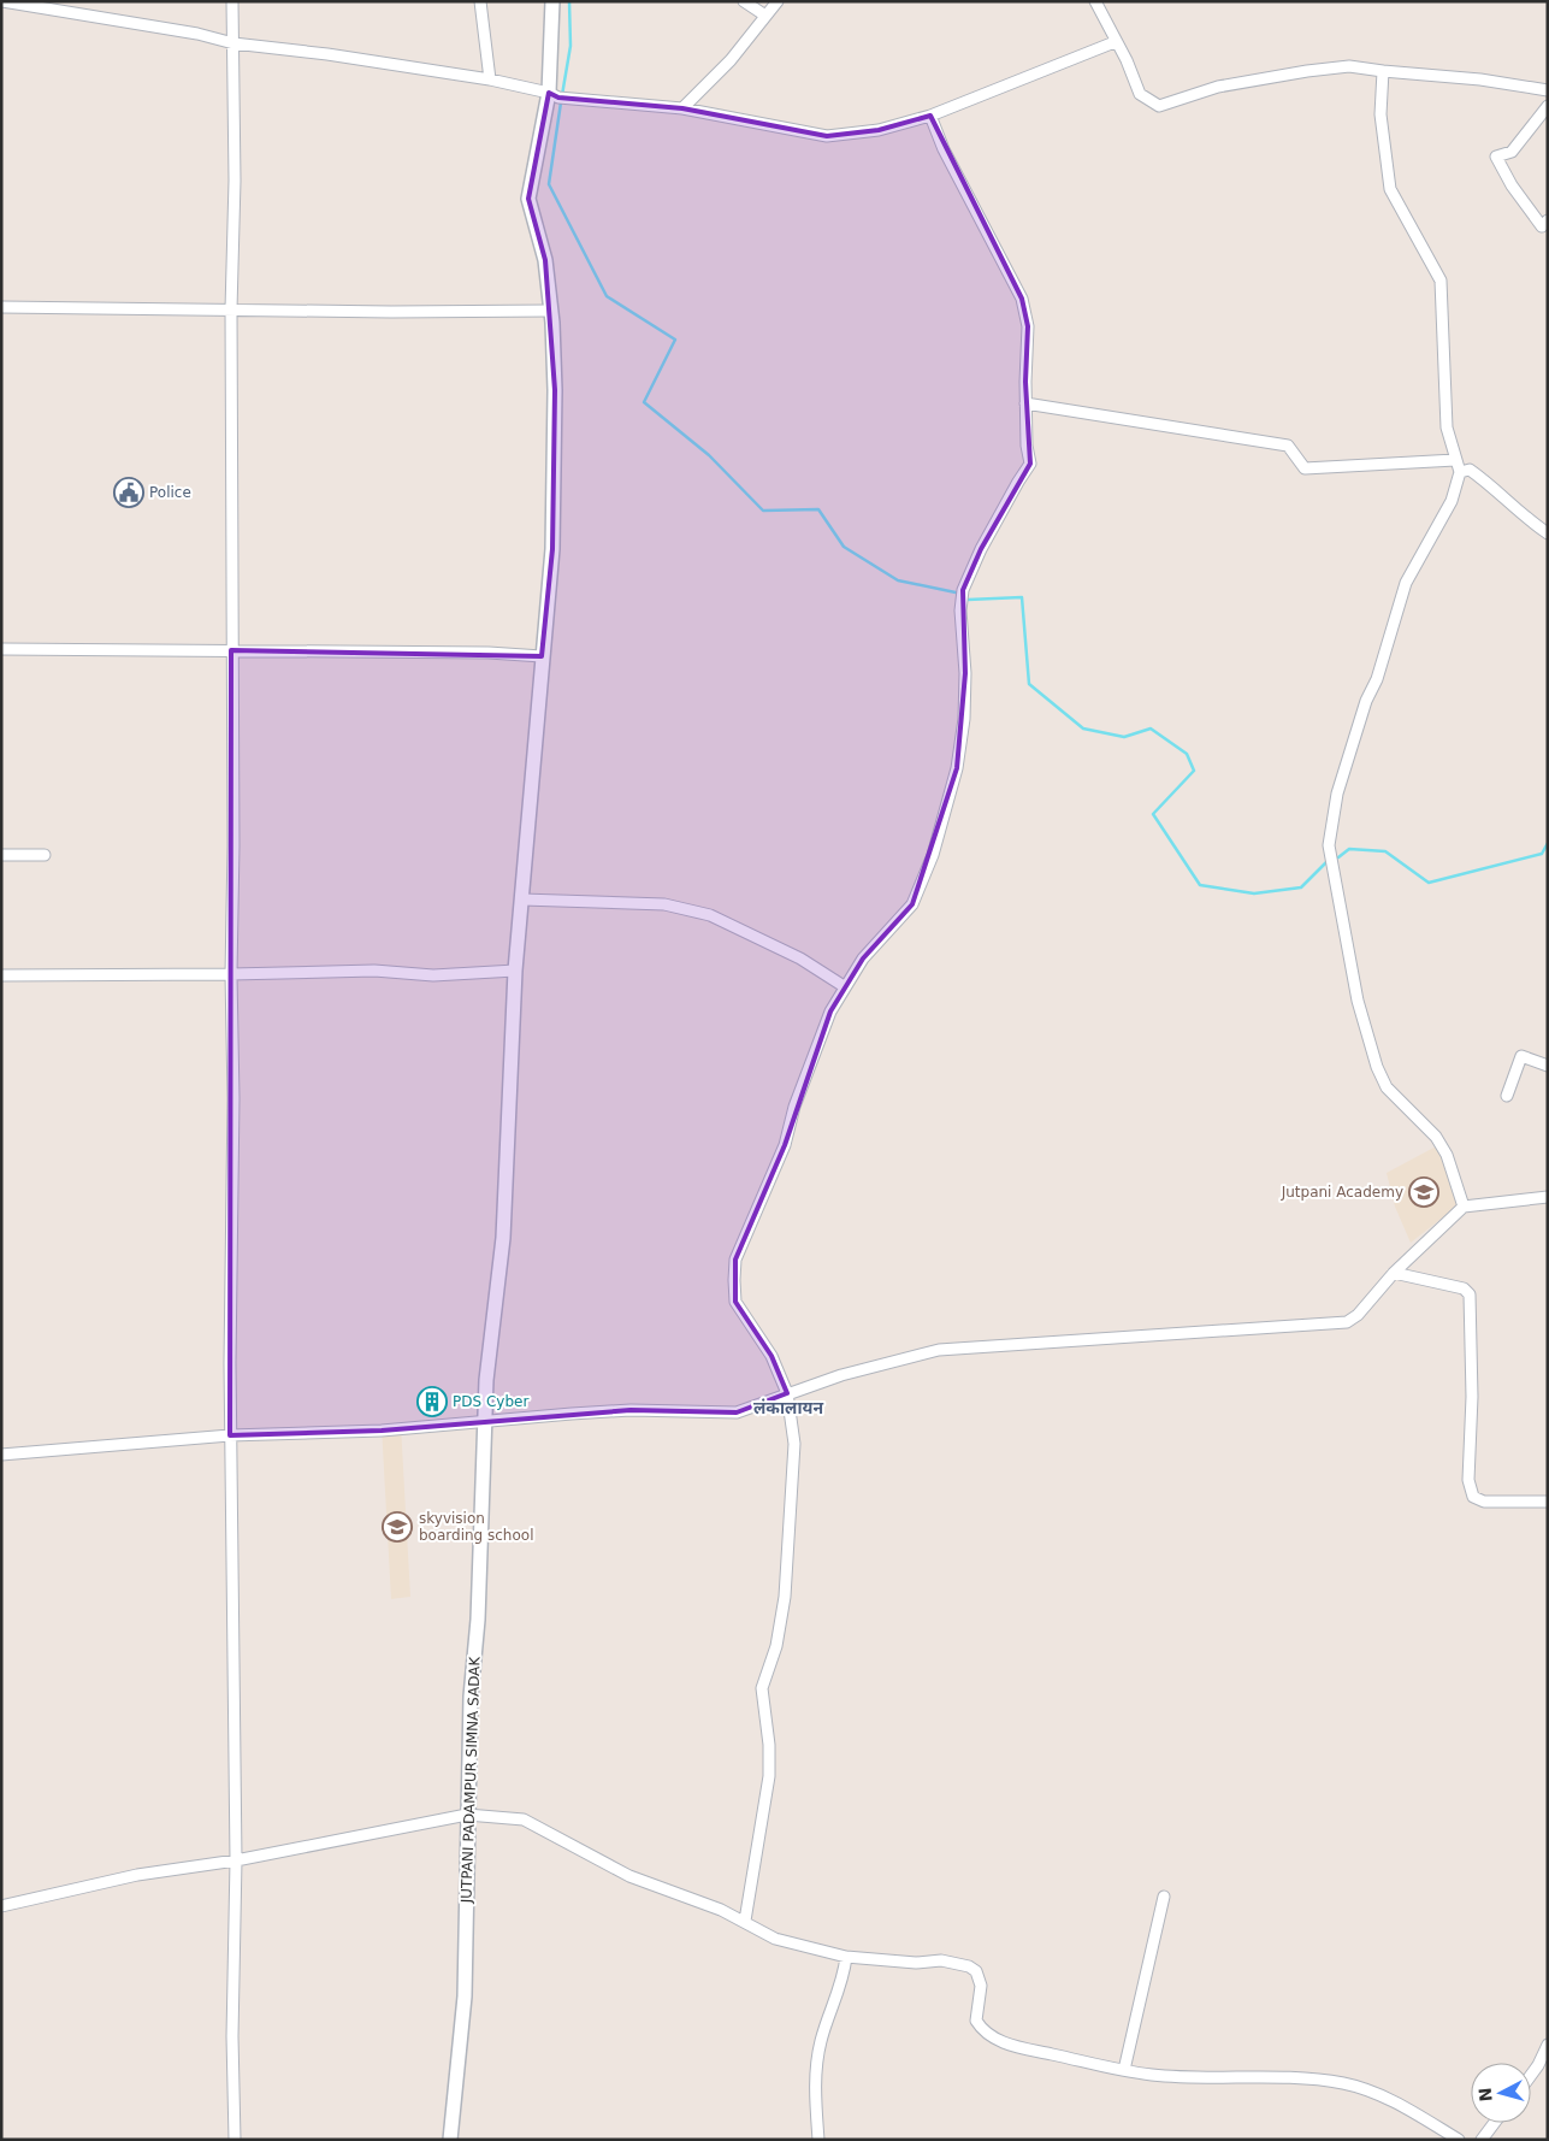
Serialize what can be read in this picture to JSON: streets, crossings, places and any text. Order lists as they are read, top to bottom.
{
  "streets": {
    "street": ["JUTPANI PADAMPUR SIMNA SADAK"]
  },
  "districts": ["लंकालायन"],
  "places": {
    "public building": ["Police"],
    "school or university": ["Jutpani Academy", "skyvision boarding school"],
    "building": ["PDS Cyber"]
  },
  "north": "left"
}
